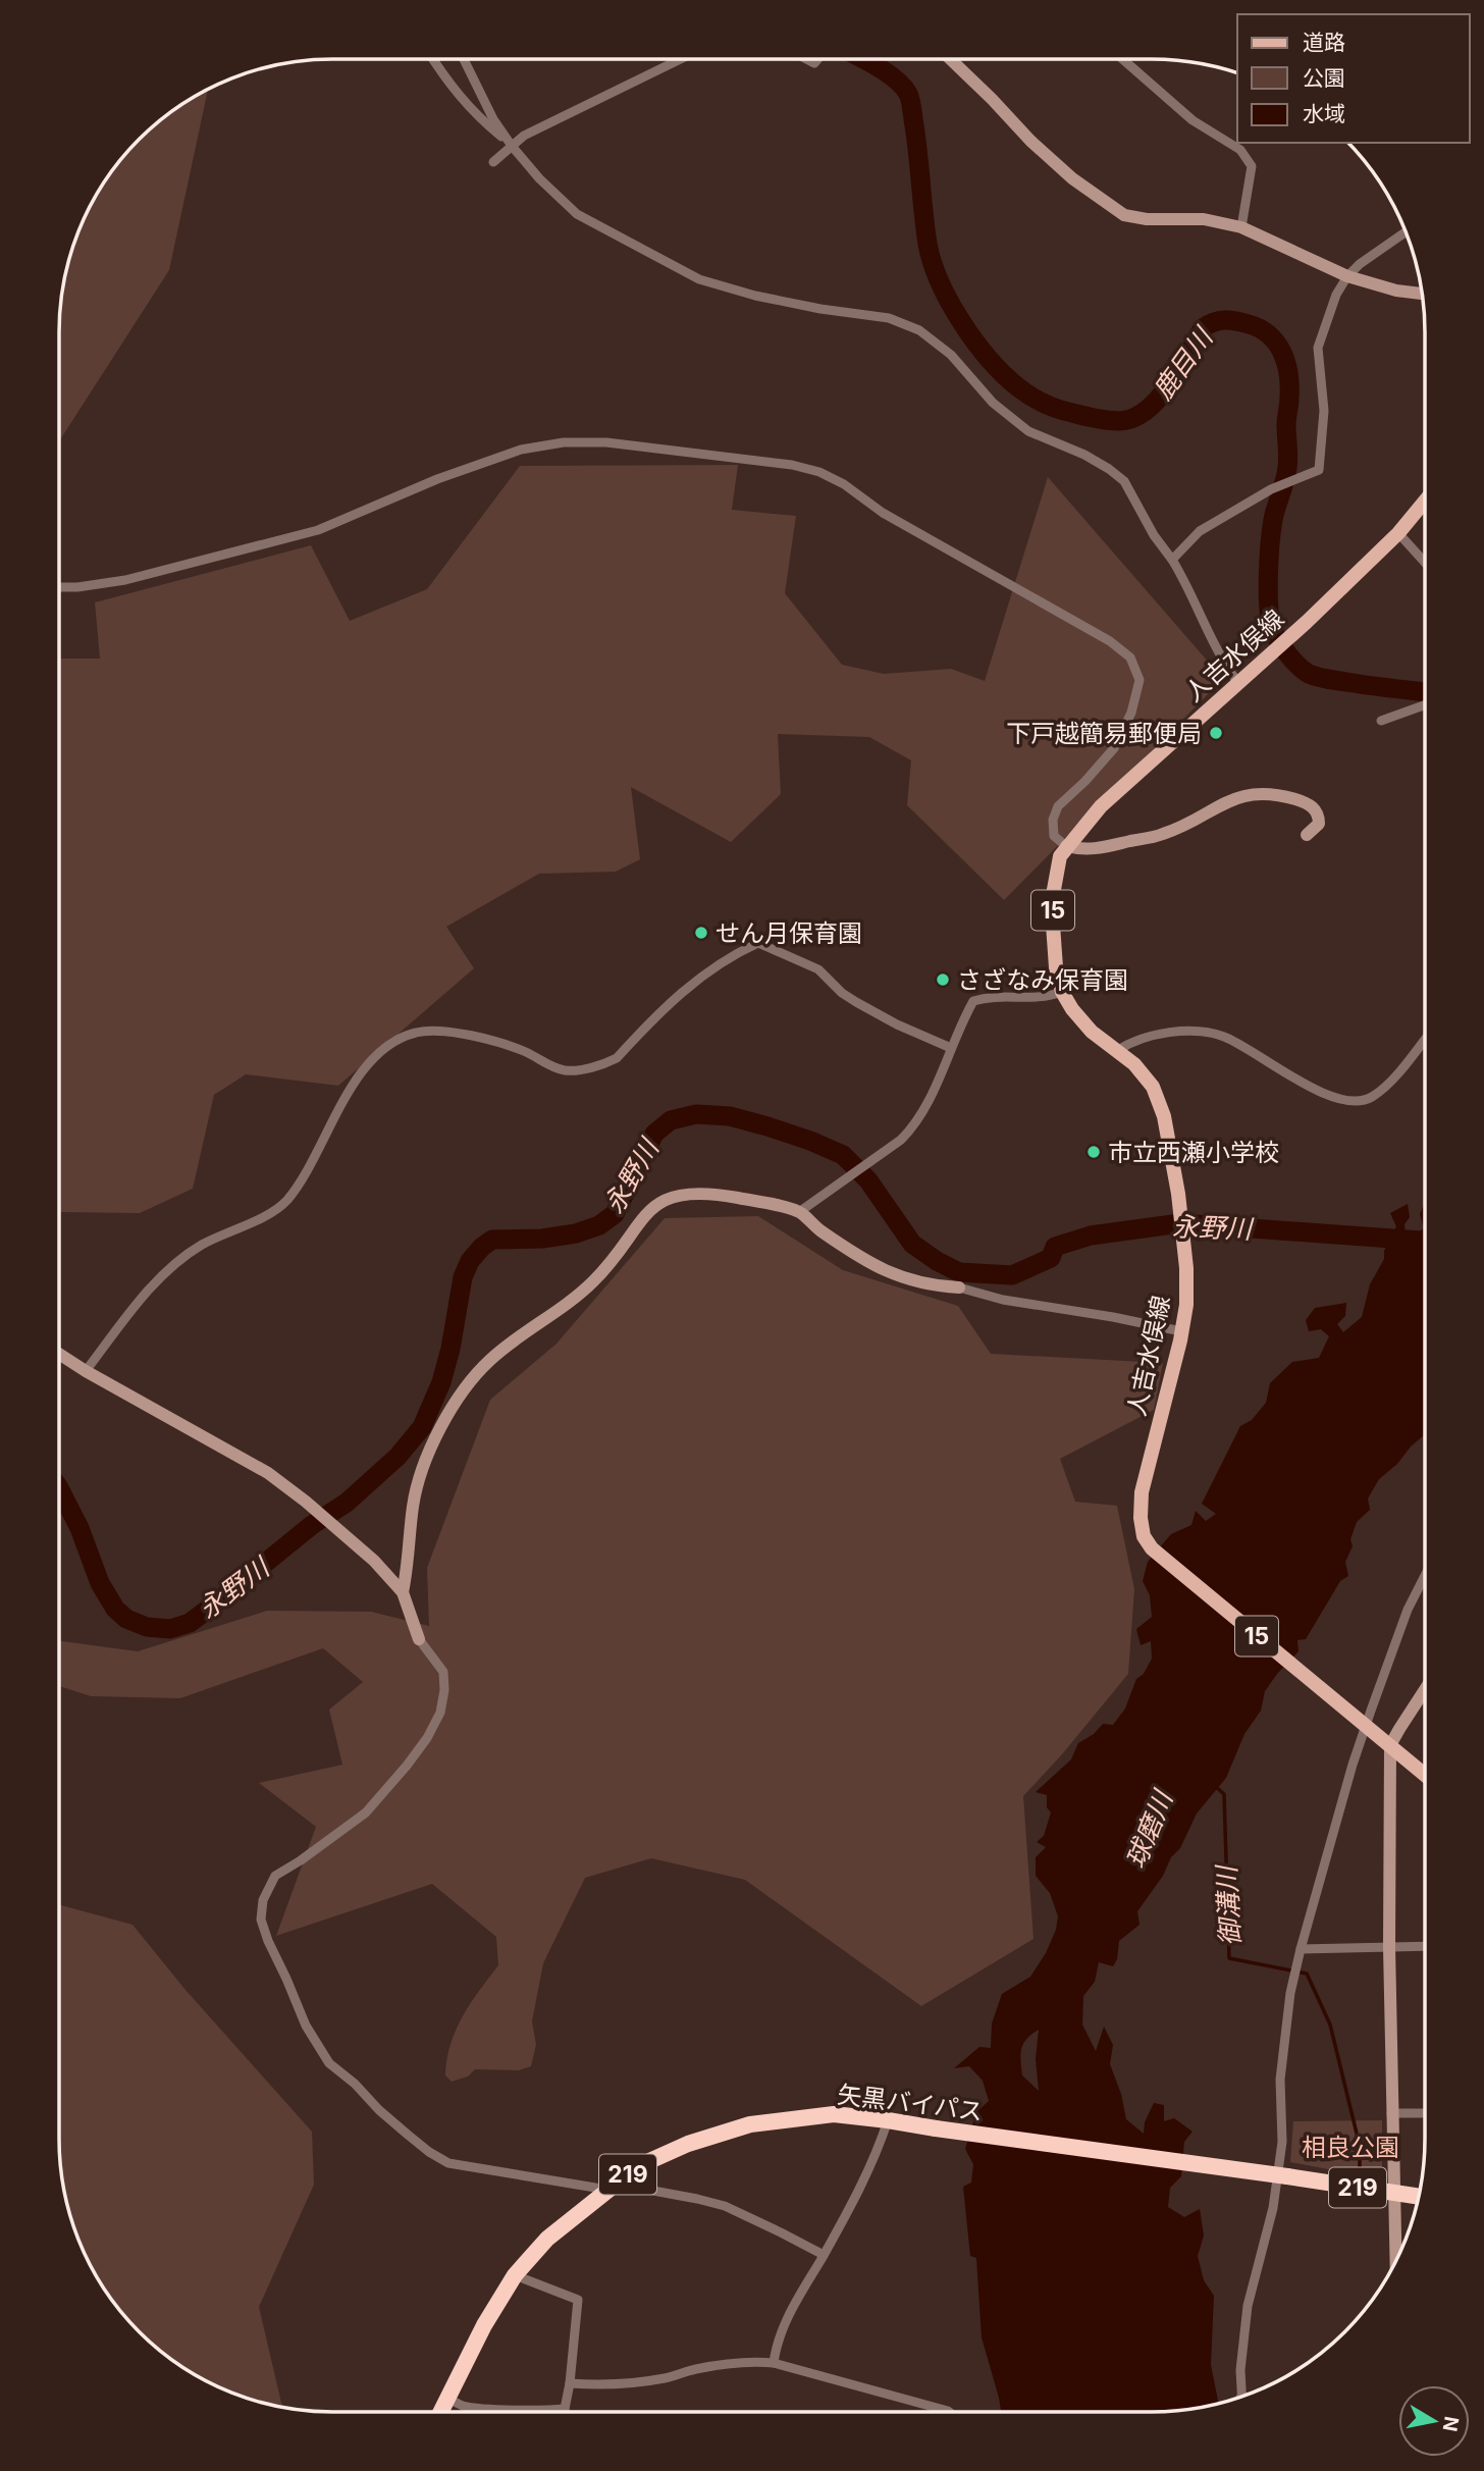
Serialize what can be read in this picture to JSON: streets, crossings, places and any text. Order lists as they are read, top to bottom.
{
  "streets": {
    "highway": ["矢黒バイパス", "219"],
    "main road": ["人吉水俣線", "15"]
  },
  "water": [
    "鹿目川",
    "永野川",
    "球磨川",
    "御溝川"
  ],
  "parks": ["相良公園"],
  "places": [
    "下戸越簡易郵便局",
    "せん月保育園",
    "さざなみ保育園",
    "市立西瀬小学校"
  ],
  "legend": ["道路", "公園", "水域"],
  "north": "right"
}
